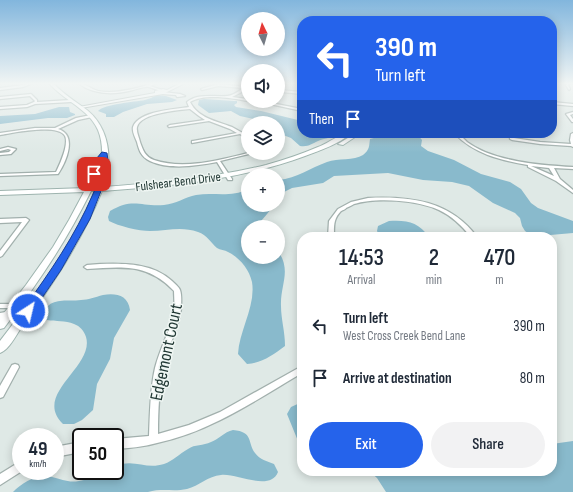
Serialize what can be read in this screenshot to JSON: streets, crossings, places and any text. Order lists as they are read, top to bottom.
{
  "streets": {
    "main road": ["Fulshear Bend Drive"],
    "street": ["Edgemont Court"]
  },
  "north": "top",
  "page": {
    "map_buttons": ["+", "−"],
    "turn": ["390 m", "Turn left"],
    "then": "Then",
    "eta": [
      "14:53",
      "Arrival",
      "2",
      "min",
      "470",
      "m"
    ],
    "list": [
      {
        "name": "Turn left",
        "note": "West Cross Creek Bend Lane",
        "value": "390 m"
      },
      {
        "name": "Arrive at destination",
        "value": "80 m"
      }
    ],
    "buttons": ["Exit", "Share"],
    "speed": "49 km/h",
    "limit": "50"
  }
}
